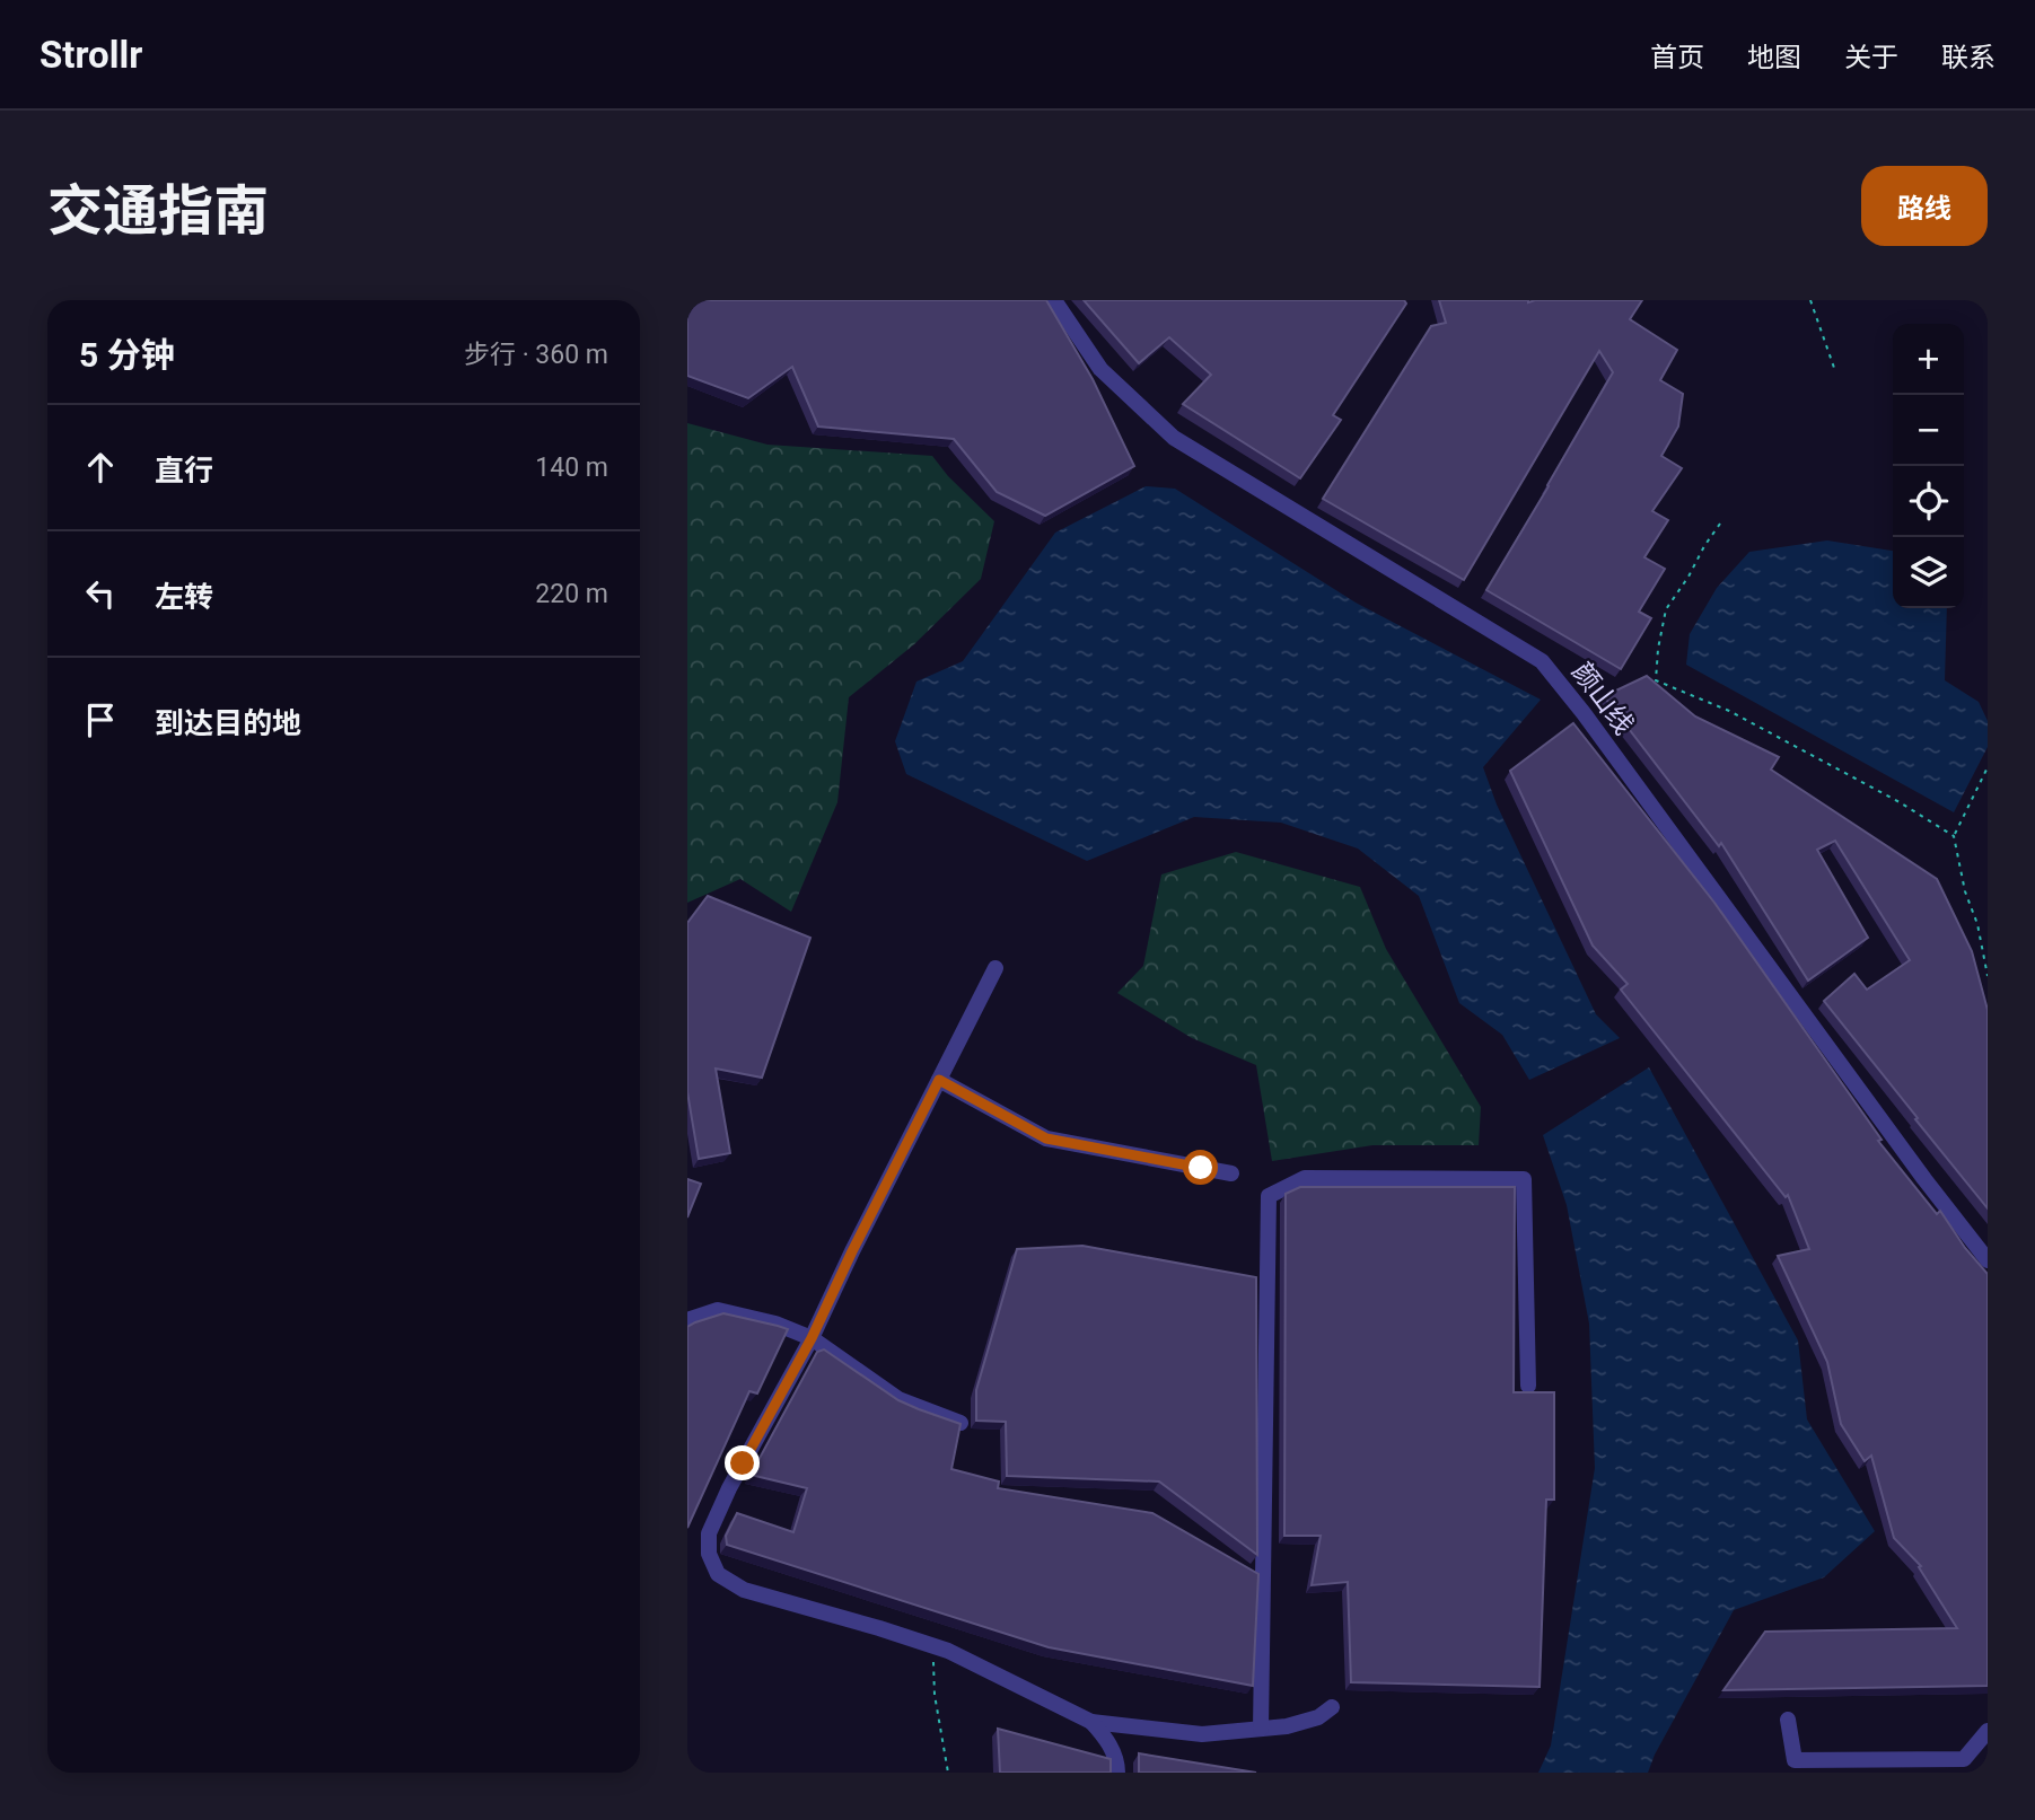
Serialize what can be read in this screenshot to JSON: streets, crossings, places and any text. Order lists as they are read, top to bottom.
{
  "streets": {
    "street": ["颜山线"]
  },
  "page": {
    "header": "Strollr",
    "nav": [
      "首页",
      "地图",
      "关于",
      "联系"
    ],
    "title": "交通指南",
    "buttons": "路线",
    "heading": ["5 分钟", "步行 · 360 m"],
    "map_buttons": ["+", "−"],
    "list": [
      ["直行", "140 m"],
      ["左转", "220 m"],
      "到达目的地"
    ]
  }
}
